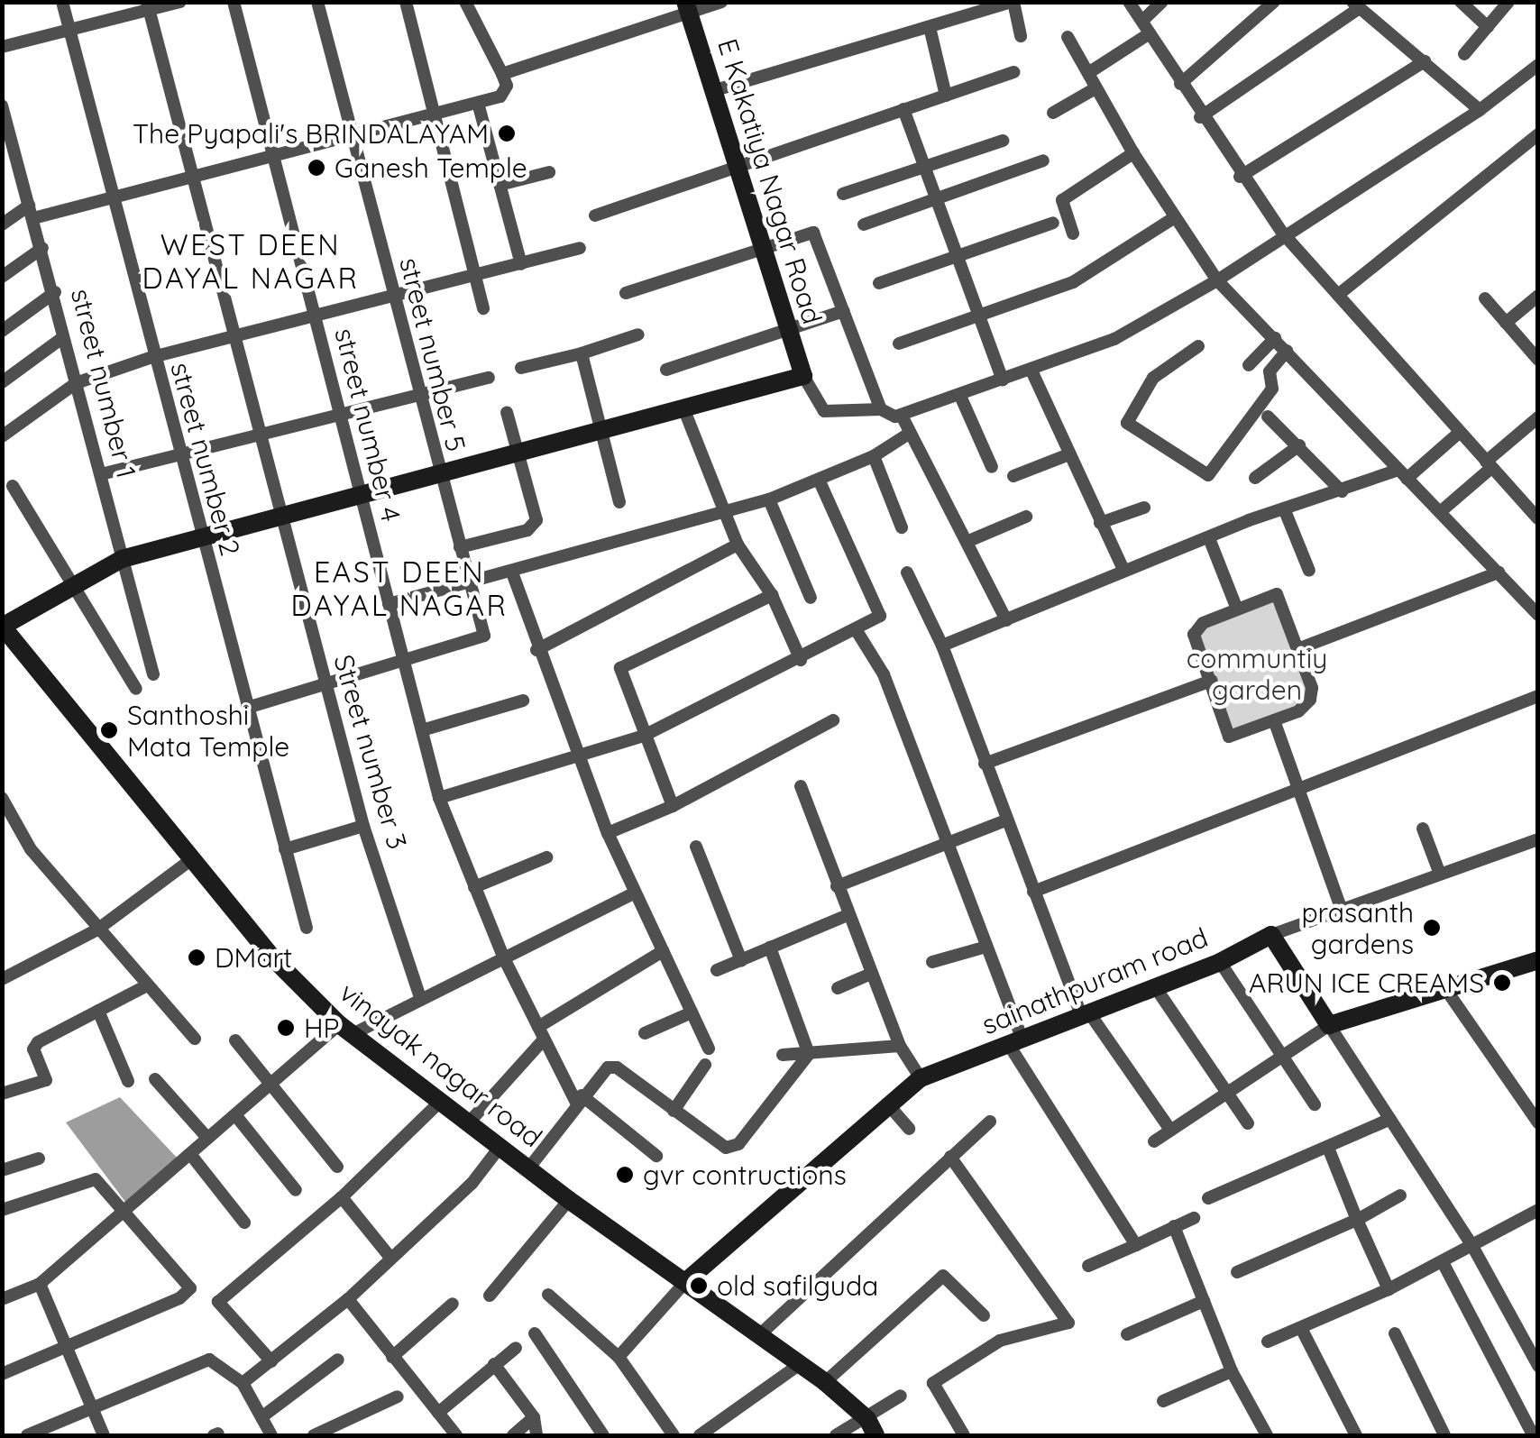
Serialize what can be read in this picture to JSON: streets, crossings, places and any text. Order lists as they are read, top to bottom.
{
  "streets": {
    "street": [
      "E Kakatiya Nagar Road",
      "street number 5",
      "street number 1",
      "street number 4",
      "street number 2",
      "Street number 3",
      "sainathpuram road",
      "vinayak nagar road"
    ]
  },
  "crossings": [
    ["street number 5", "street number 4"],
    ["sainathpuram road", "vinayak nagar road"]
  ],
  "districts": ["WEST DEEN DAYAL NAGAR", "EAST DEEN DAYAL NAGAR"],
  "parks": ["communtiy garden"],
  "places": [
    "The Pyapali's BRINDALAYAM",
    "Ganesh Temple",
    "Santhoshi Mata Temple",
    "prasanth gardens",
    "DMart",
    "ARUN ICE CREAMS",
    "HP",
    "gvr contructions",
    "old safilguda"
  ]
}
